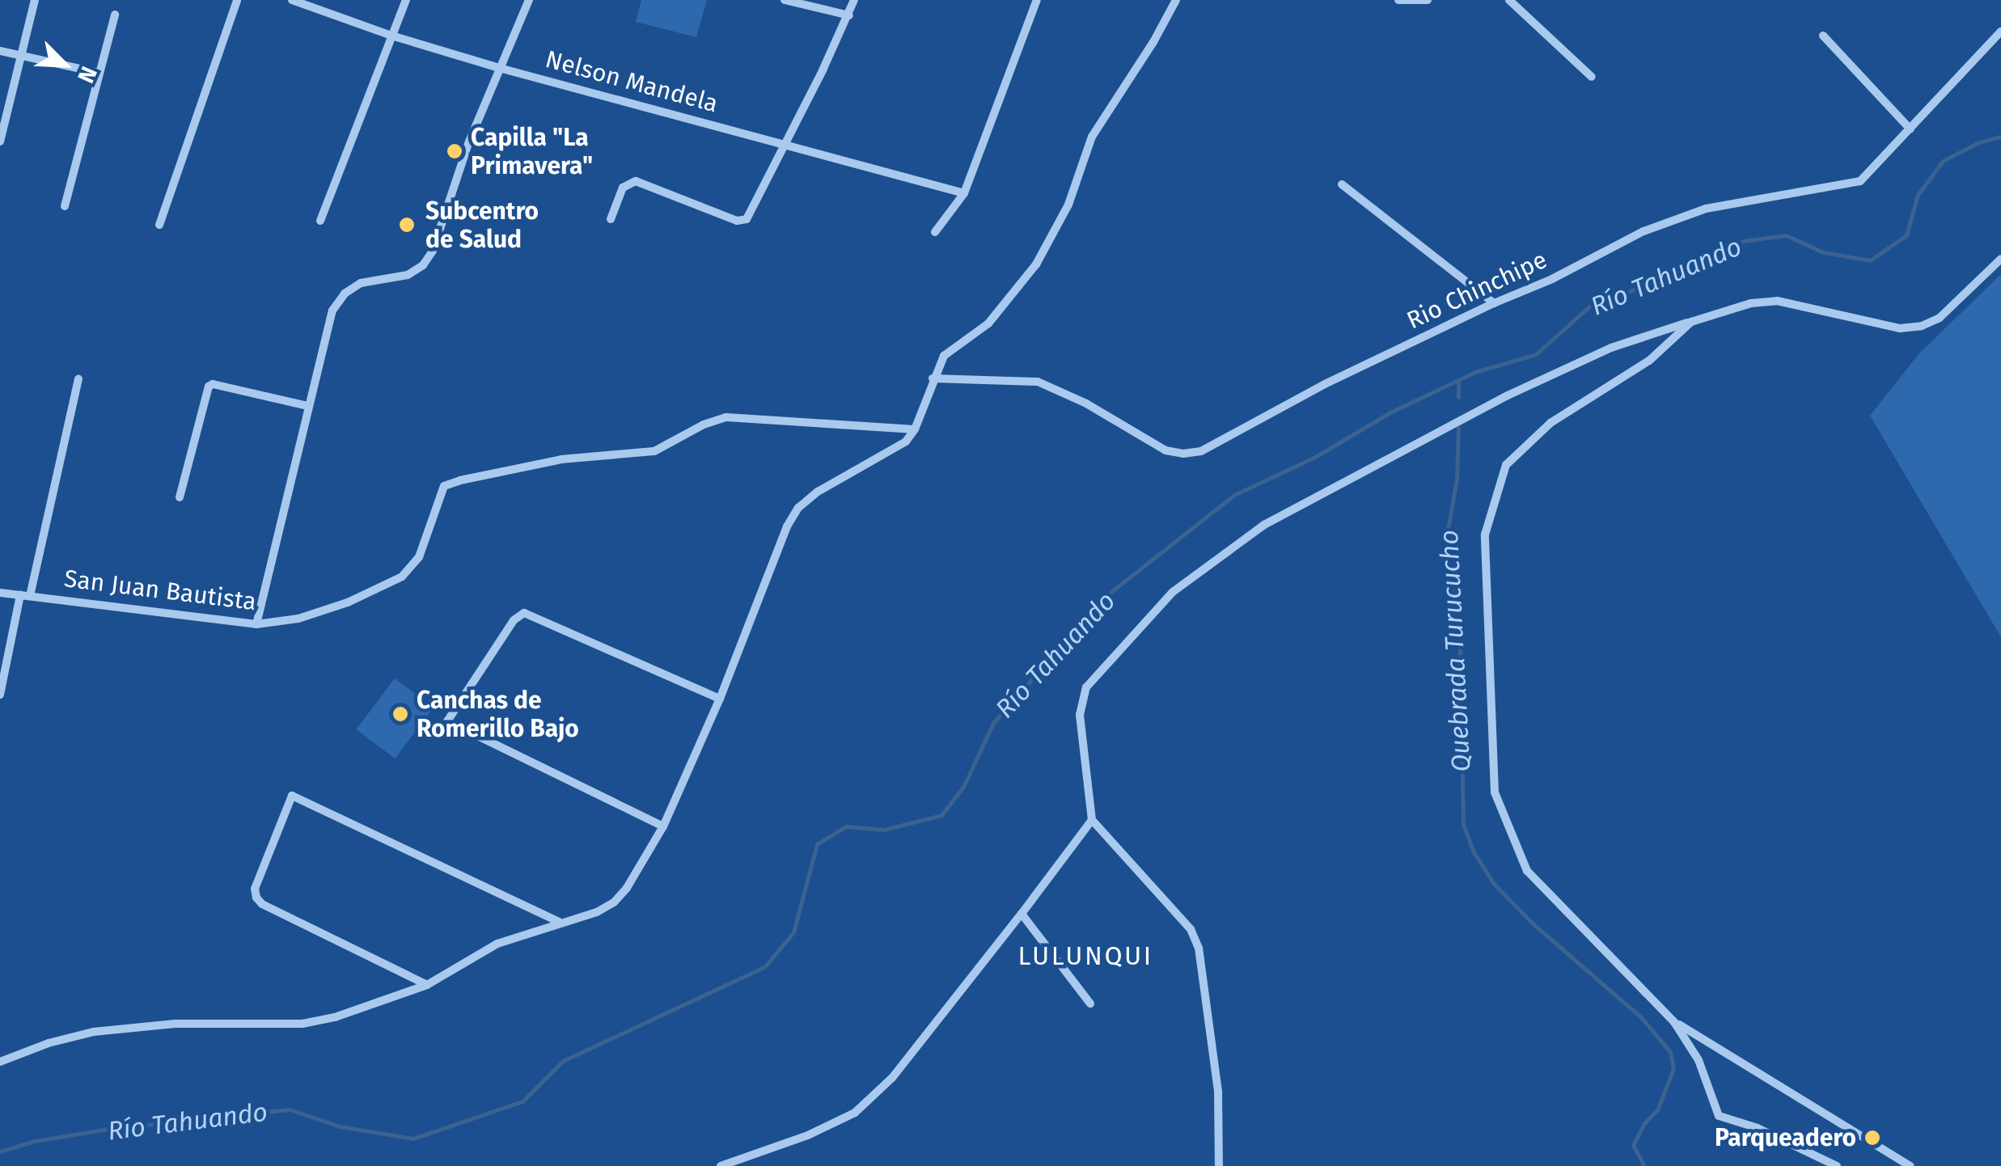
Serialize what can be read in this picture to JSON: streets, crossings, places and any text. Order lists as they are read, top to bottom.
{
  "streets": {
    "street": ["Nelson Mandela", "Rio Chinchipe", "San Juan Bautista"]
  },
  "districts": ["LULUNQUI"],
  "water": ["Río Tahuando", "Quebrada Turucucho"],
  "places": [
    "Capilla \"La Primavera\"",
    "Subcentro de Salud",
    "Canchas de Romerillo Bajo",
    "Parqueadero"
  ],
  "north": "bottom right"
}
